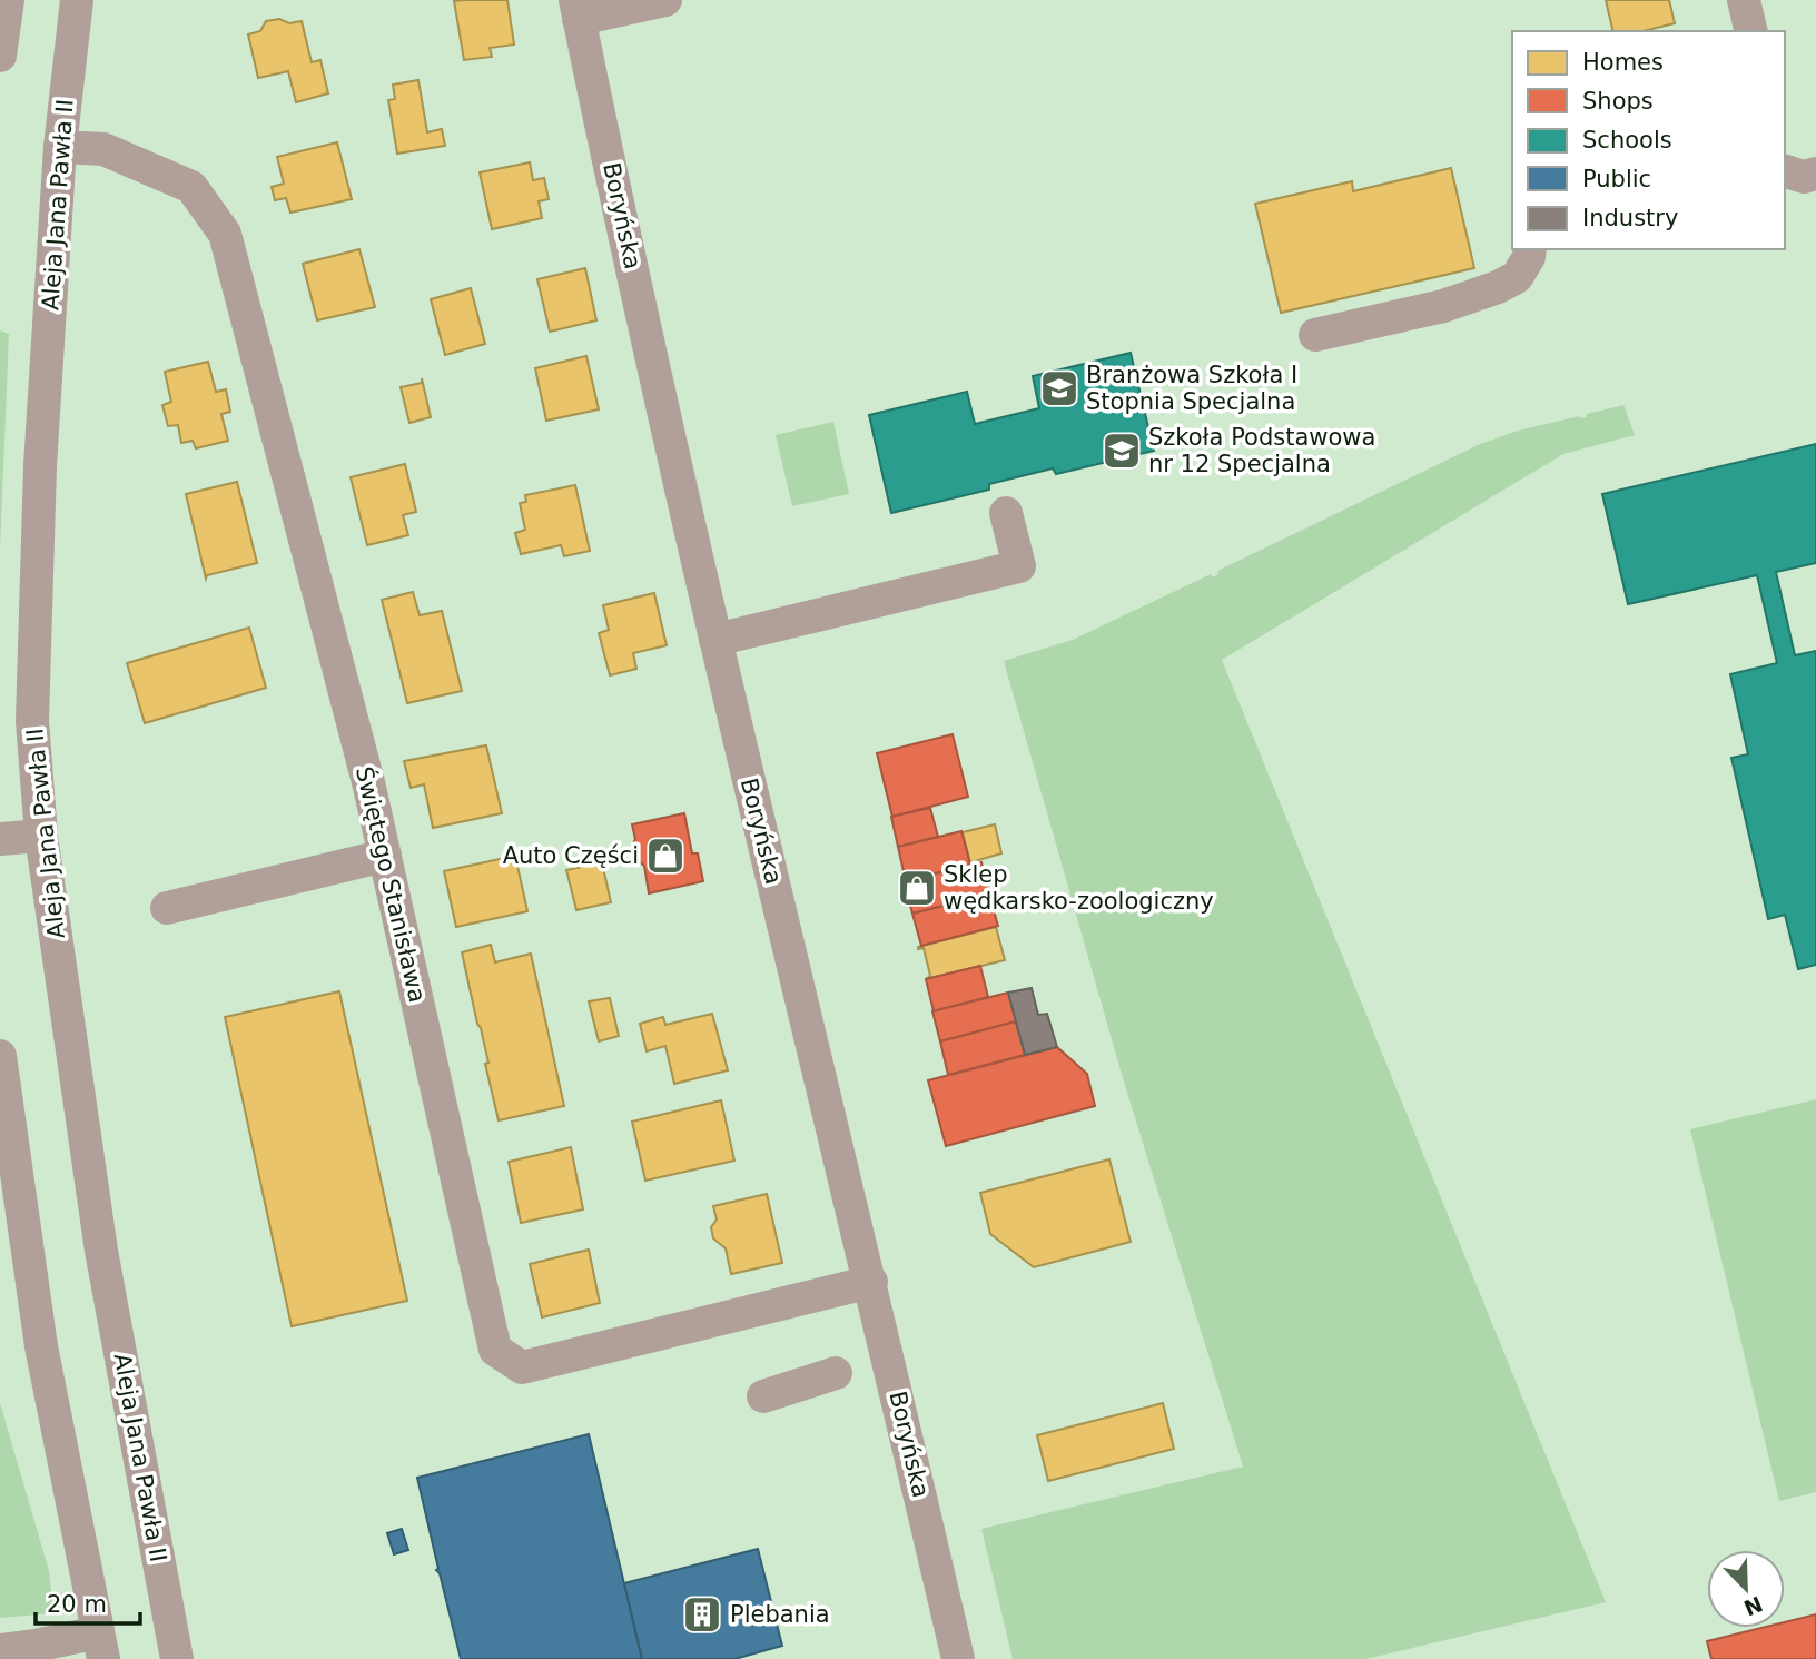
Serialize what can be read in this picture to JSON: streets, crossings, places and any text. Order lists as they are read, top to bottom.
{
  "streets": {
    "street": ["Aleja Jana Pawła II", "Boryńska", "Świętego Stanisława"]
  },
  "crossings": [
    ["Aleja Jana Pawła II", "Świętego Stanisława"],
    ["Boryńska", "Świętego Stanisława"]
  ],
  "places": {
    "school or university": ["Branżowa Szkoła I Stopnia Specjalna", "Szkoła Podstawowa nr 12 Specjalna"],
    "shop": ["Auto Części", "Sklep wędkarsko-zoologiczny"],
    "building": ["Plebania"]
  },
  "legend": [
    "Homes",
    "Shops",
    "Schools",
    "Public",
    "Industry"
  ],
  "scale_bar": "20 m",
  "north": "bottom right"
}
